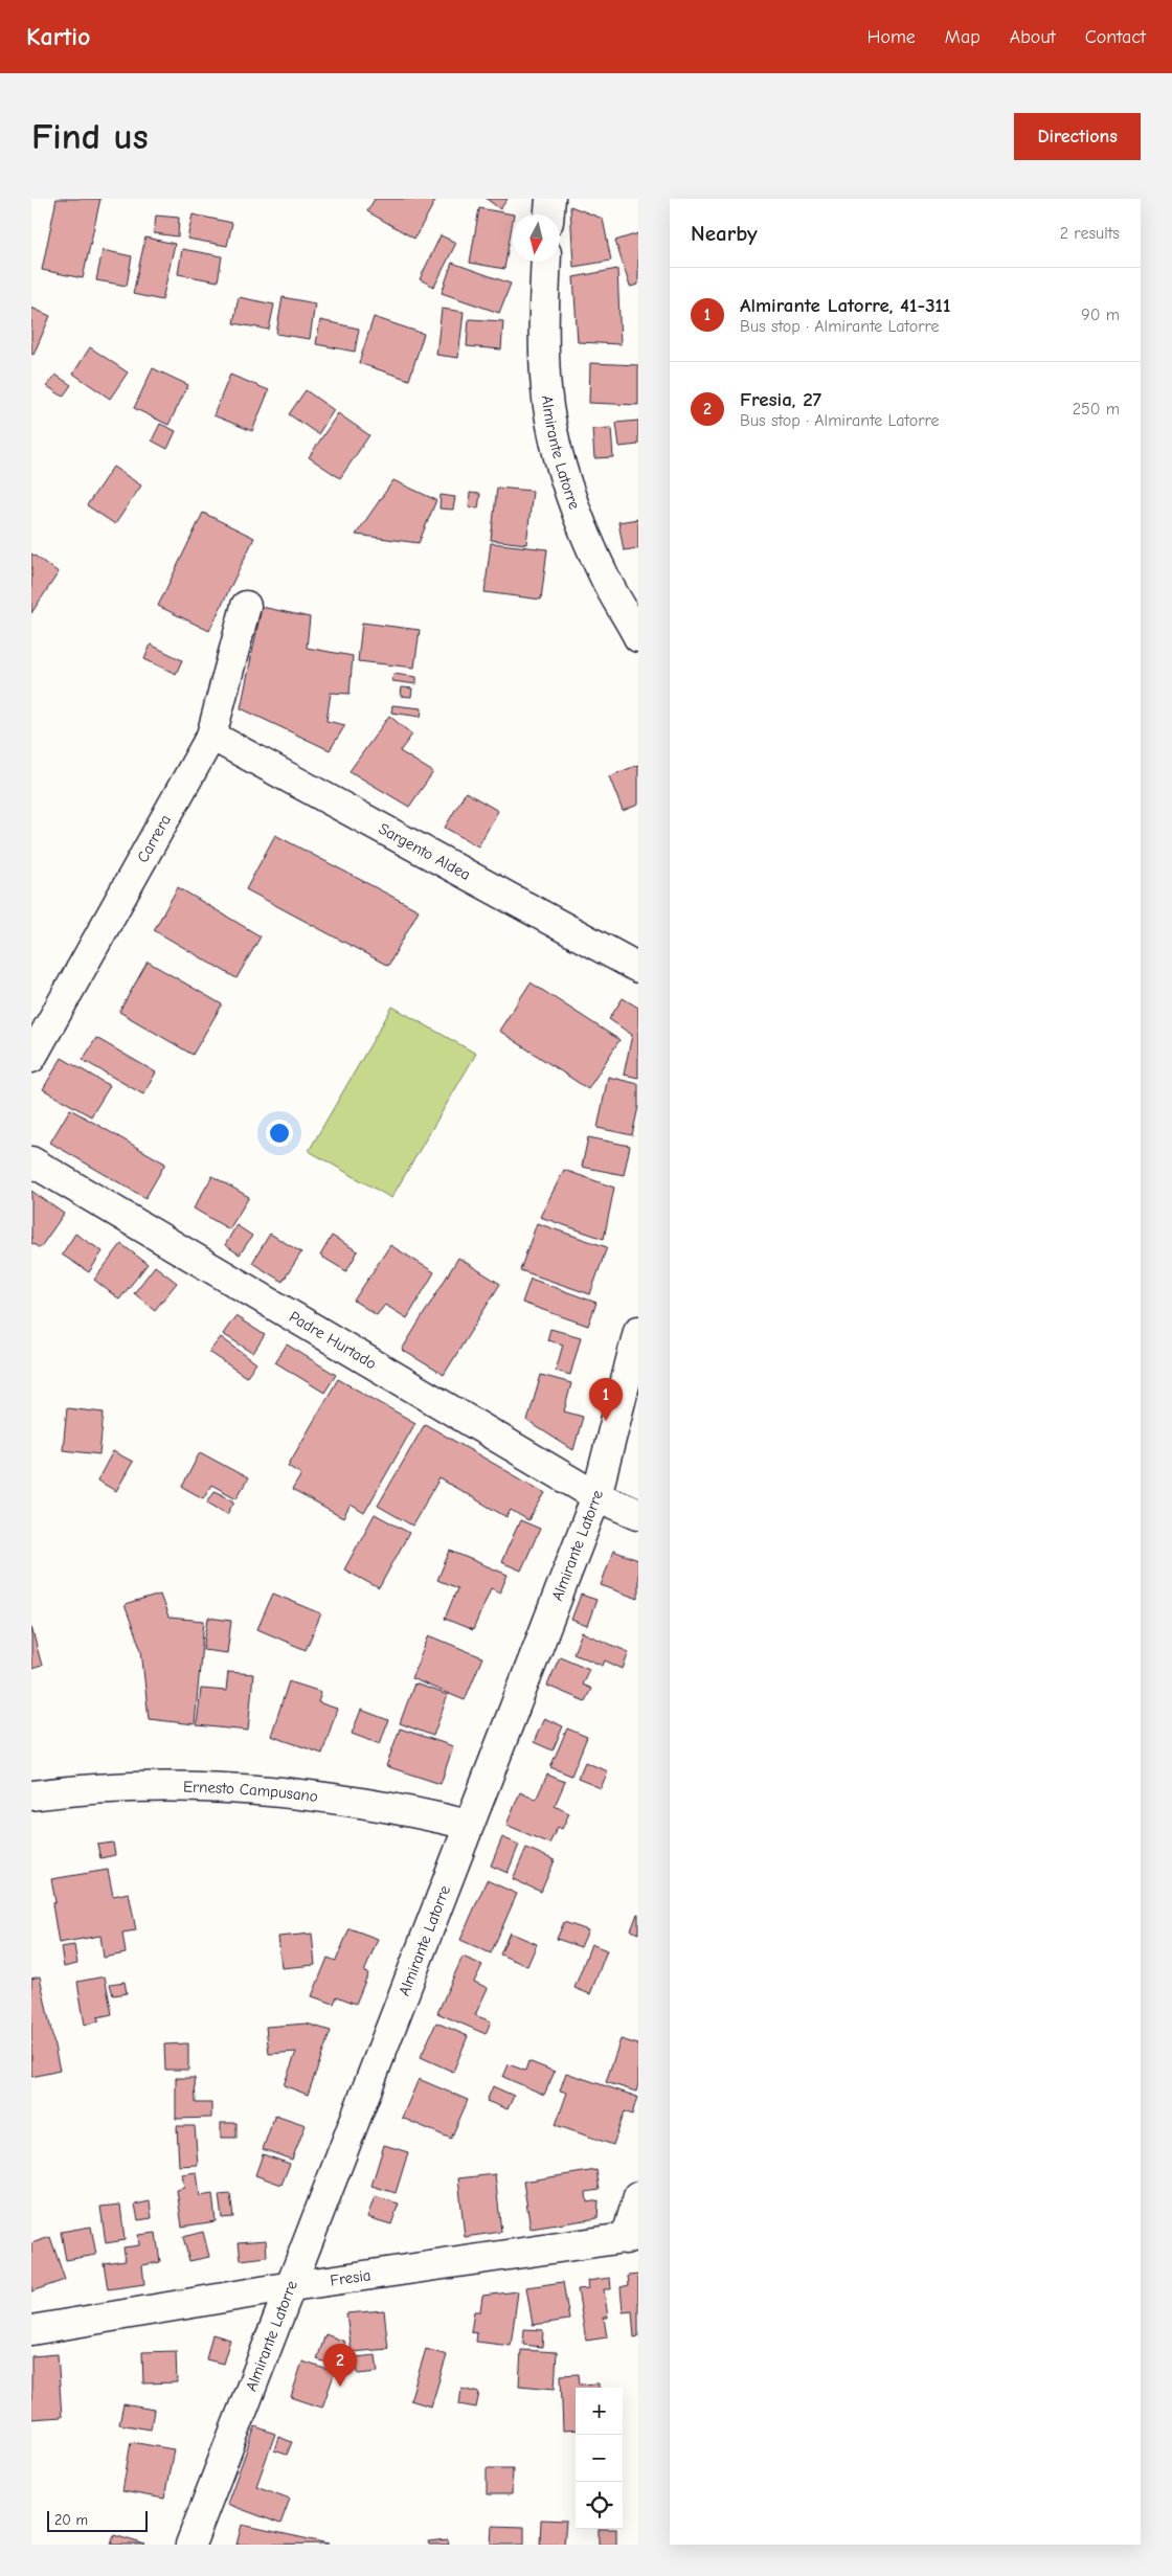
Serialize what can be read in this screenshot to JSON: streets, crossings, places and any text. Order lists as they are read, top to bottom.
{
  "streets": {
    "street": [
      "Almirante Latorre",
      "Carrera",
      "Sargento Aldea",
      "Padre Hurtado",
      "Ernesto Campusano",
      "Fresia"
    ]
  },
  "crossings": [
    ["Almirante Latorre", "Padre Hurtado"],
    ["Almirante Latorre", "Ernesto Campusano"],
    ["Almirante Latorre", "Fresia"],
    ["Carrera", "Sargento Aldea"]
  ],
  "scale_bar": "20 m",
  "north": "bottom",
  "page": {
    "header": "Kartio",
    "nav": [
      "Home",
      "Map",
      "About",
      "Contact"
    ],
    "buttons": "Directions",
    "title": "Find us",
    "heading": ["Nearby", "2 results"],
    "list": [
      {
        "mark": "1",
        "name": "Almirante Latorre, 41-311",
        "note": "Bus stop · Almirante Latorre",
        "value": "90 m"
      },
      {
        "mark": "2",
        "name": "Fresia, 27",
        "note": "Bus stop · Almirante Latorre",
        "value": "250 m"
      }
    ],
    "pins": ["1", "2"],
    "map_buttons": ["+", "−"],
    "scale": "20 m"
  }
}
